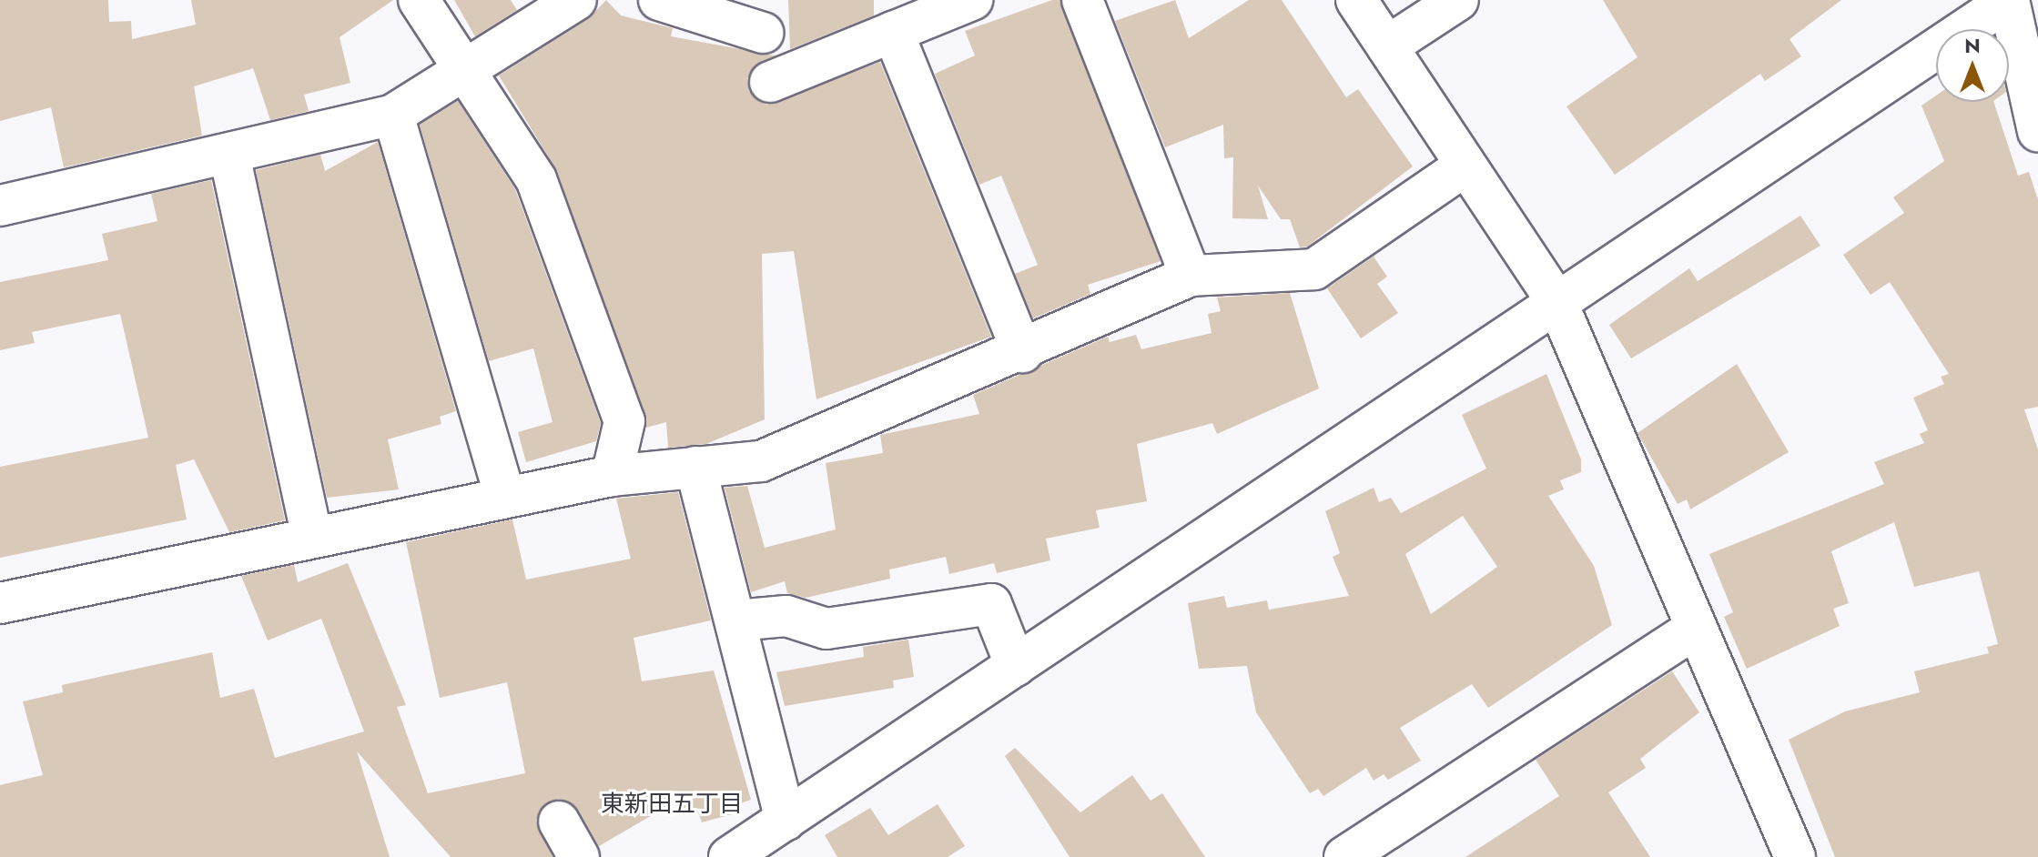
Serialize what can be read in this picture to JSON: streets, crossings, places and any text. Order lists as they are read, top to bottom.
{
  "districts": ["東新田五丁目"],
  "north": "top"
}
